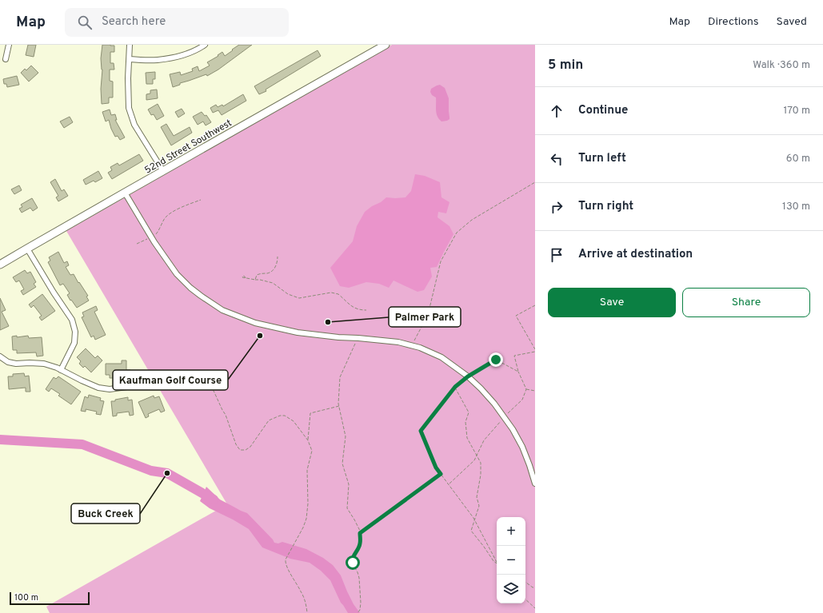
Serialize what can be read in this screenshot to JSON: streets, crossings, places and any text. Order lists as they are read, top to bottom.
{
  "streets": {
    "street": ["52nd Street Southwest"]
  },
  "places": ["Palmer Park", "Kaufman Golf Course", "Buck Creek"],
  "scale_bar": "100 m",
  "page": {
    "header": "Map",
    "search": "Search here",
    "nav": ["Map", "Directions", "Saved"],
    "heading": ["5 min", "Walk · 360 m"],
    "list": [
      ["Continue", "170 m"],
      ["Turn left", "60 m"],
      ["Turn right", "130 m"],
      "Arrive at destination"
    ],
    "buttons": ["Save", "Share"],
    "map_buttons": ["+", "−"],
    "scale": "100 m"
  }
}
